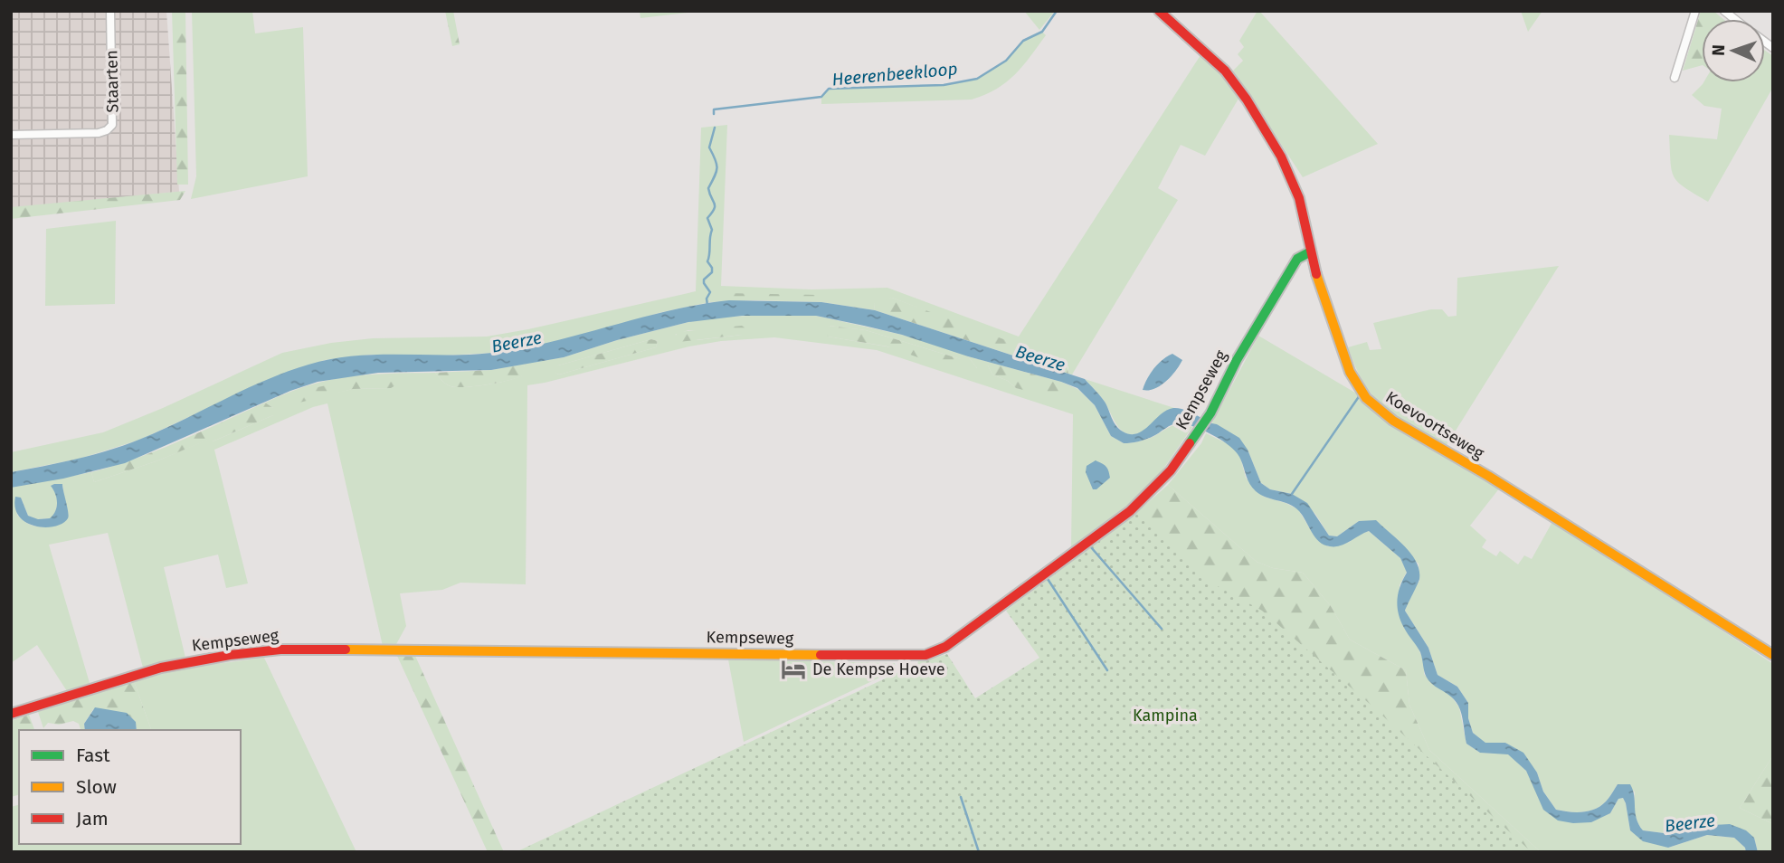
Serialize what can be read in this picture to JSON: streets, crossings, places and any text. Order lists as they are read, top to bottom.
{
  "streets": {
    "street": ["Staarten", "Kempseweg", "Koevoortseweg"]
  },
  "crossings": [
    ["Kempseweg", "Koevoortseweg"]
  ],
  "water": ["Heerenbeekloop", "Beerze"],
  "parks": ["Kampina"],
  "places": {
    "hotel": ["De Kempse Hoeve"]
  },
  "legend": ["Fast", "Slow", "Jam"],
  "north": "left"
}
